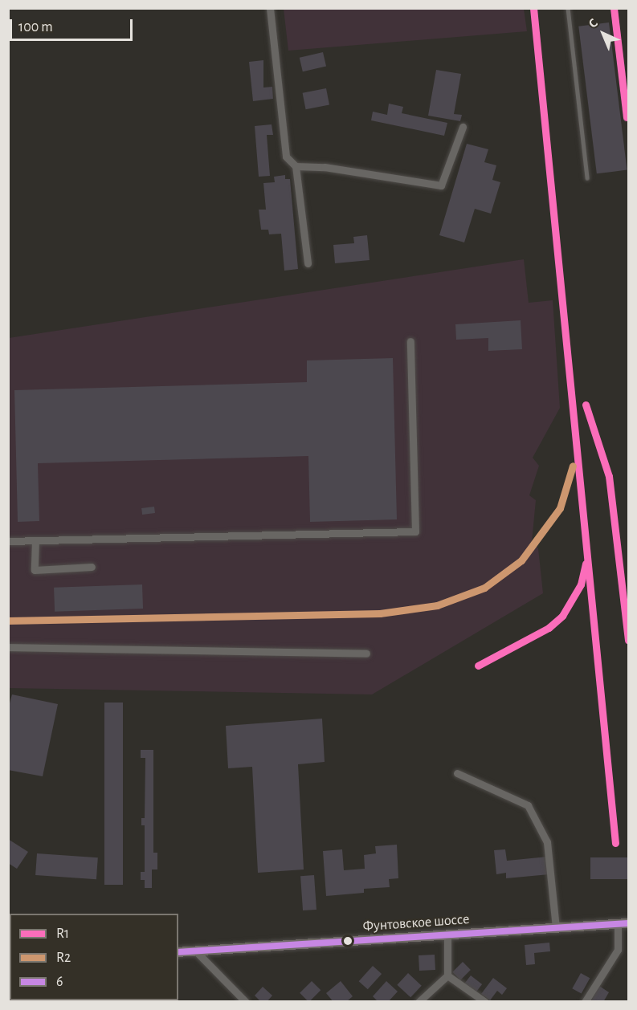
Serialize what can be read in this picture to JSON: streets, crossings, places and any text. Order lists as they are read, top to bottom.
{
  "streets": {
    "street": ["Фунтовское шоссе"]
  },
  "lines": ["transit line R1", "transit line R2", "transit line 6"],
  "legend": ["R1", "R2", "6"],
  "scale_bar": "100 m",
  "north": "top left"
}
